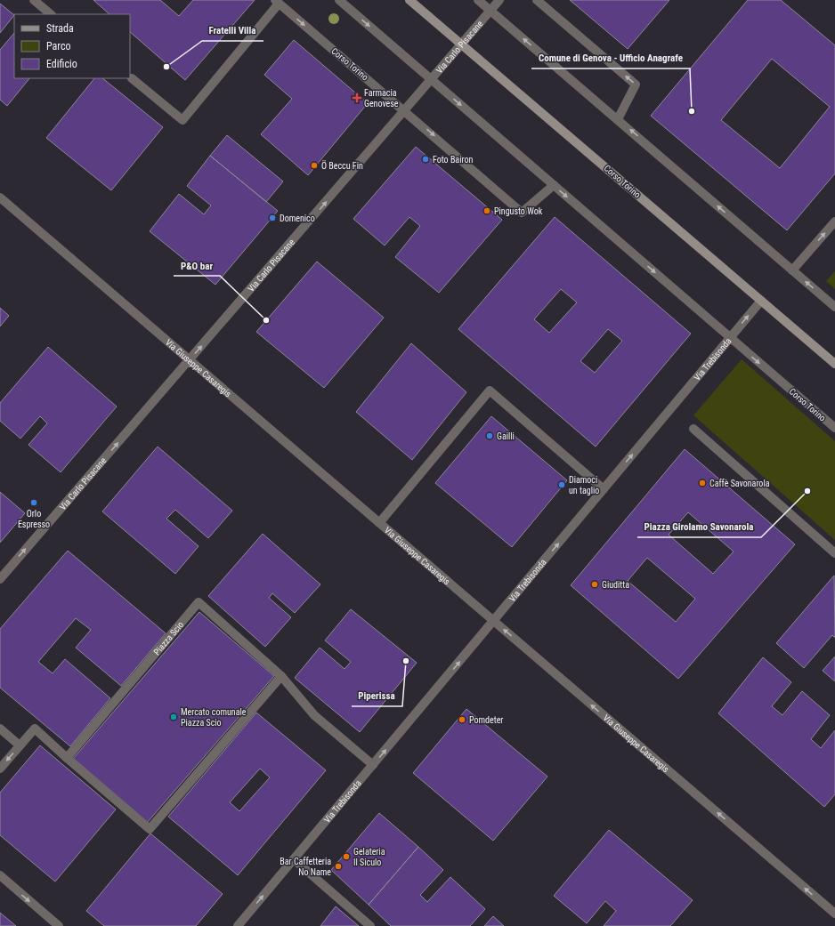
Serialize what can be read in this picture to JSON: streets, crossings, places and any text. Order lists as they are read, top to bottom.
{
  "streets": {
    "main road": ["Corso Torino"],
    "street": [
      "Via Carlo Pisacane",
      "Via Trebisonda",
      "Via Giuseppe Casaregis",
      "Piazza Scio"
    ]
  },
  "crossings": [
    ["Via Carlo Pisacane", "Corso Torino"],
    ["Via Carlo Pisacane", "Via Giuseppe Casaregis"],
    ["Corso Torino", "Via Trebisonda"],
    ["Via Trebisonda", "Via Giuseppe Casaregis"],
    ["Via Trebisonda", "Piazza Scio"]
  ],
  "one_way": [
    "Via Carlo Pisacane",
    "Corso Torino",
    "Via Trebisonda",
    "Via Giuseppe Casaregis"
  ],
  "places": {
    "other": [
      "Fratelli Villa",
      "Comune di Genova - Ufficio Anagrafe",
      "Foto Bairon",
      "Ö Beccu Fin",
      "Pingusto Wok",
      "Domenico",
      "P&O bar",
      "Gailli",
      "Caffè Savonarola",
      "Diamoci un taglio",
      "Piazza Girolamo Savonarola",
      "Orlo Espresso",
      "Giuditta",
      "Piperissa",
      "Mercato comunale Piazza Scio",
      "Pomdeter",
      "Gelateria Il Siculo",
      "Bar Caffetteria No Name"
    ],
    "health": ["Farmacia Genovese"]
  },
  "legend": ["Strada", "Parco", "Edificio"]
}
